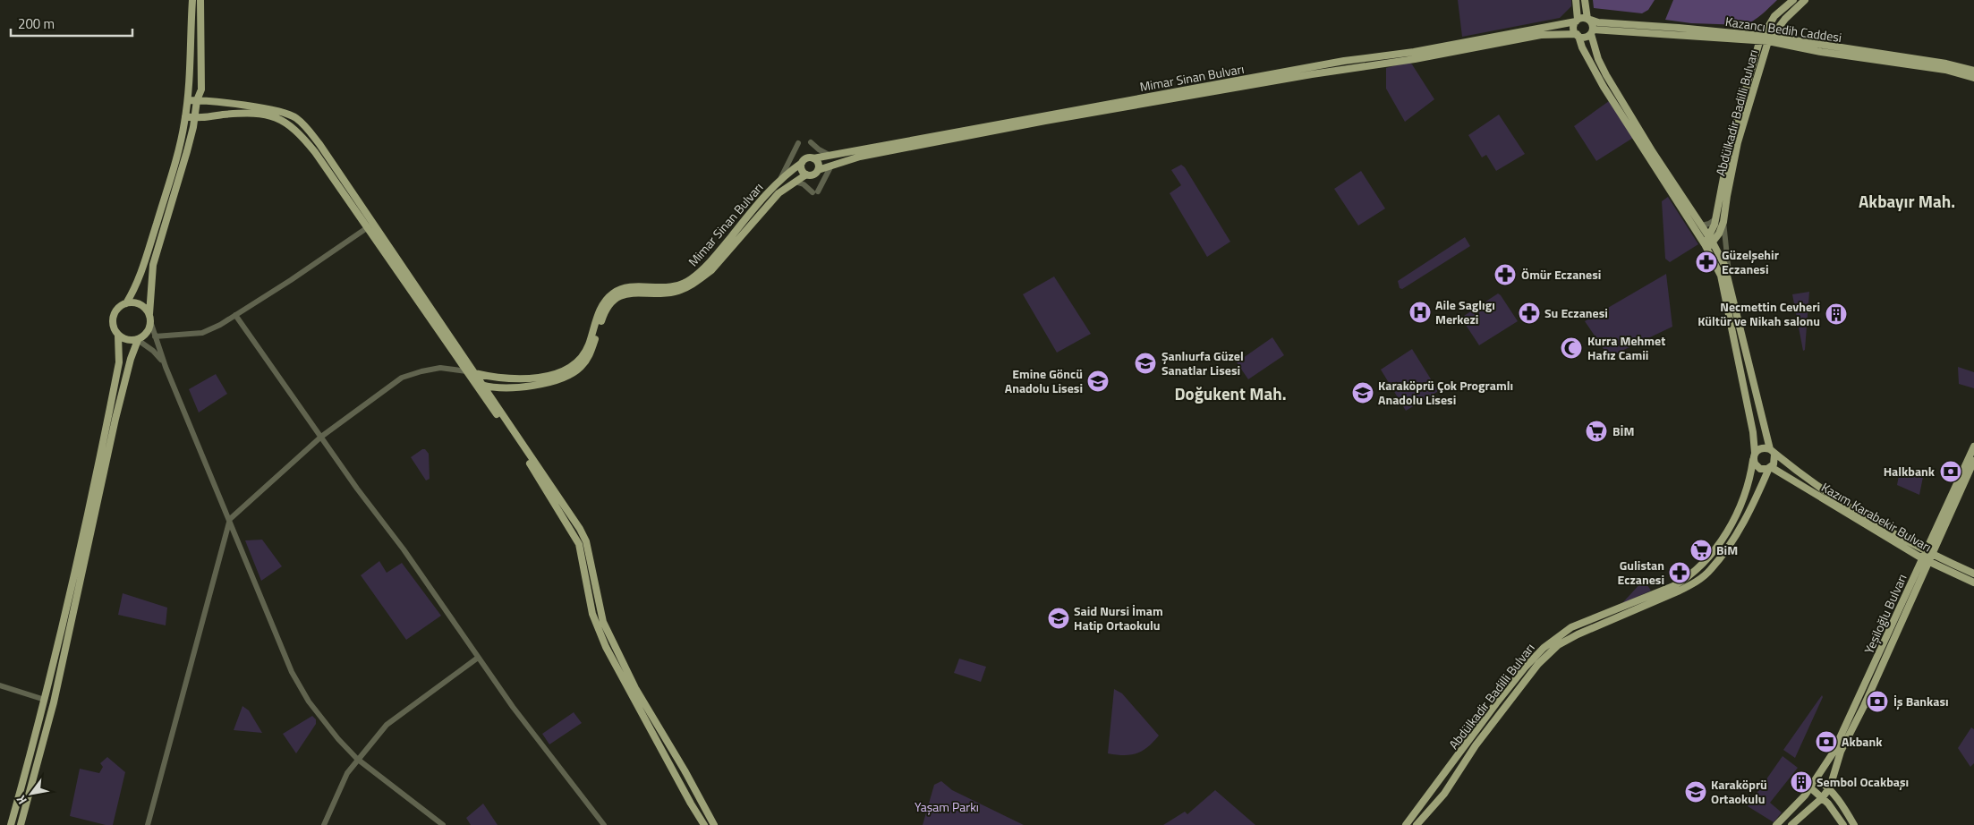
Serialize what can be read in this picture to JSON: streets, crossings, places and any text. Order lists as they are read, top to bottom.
{
  "streets": {
    "main road": [
      "Kazancı Bedih Caddesi",
      "Mimar Sinan Bulvarı",
      "Abdülkadir Badilli Bulvarı",
      "Kazım Karabekir Bulvarı",
      "Yeşiloğlu Bulvarı"
    ]
  },
  "crossings": [
    ["Kazancı Bedih Caddesi", "Mimar Sinan Bulvarı"],
    ["Kazancı Bedih Caddesi", "Abdülkadir Badilli Bulvarı"],
    ["Mimar Sinan Bulvarı", "Abdülkadir Badilli Bulvarı"],
    ["Abdülkadir Badilli Bulvarı", "Kazım Karabekir Bulvarı"],
    ["Kazım Karabekir Bulvarı", "Yeşiloğlu Bulvarı"]
  ],
  "districts": ["Akbayır Mah.", "Doğukent Mah."],
  "parks": ["Yaşam Parkı"],
  "places": {
    "pharmacy": [
      "Güzelşehir Eczanesi",
      "Ömür Eczanesi",
      "Su Eczanesi",
      "Gulistan Eczanesi"
    ],
    "hospital": ["Aile Saglıgı Merkezi"],
    "building": ["Necmettin Cevheri Kültür ve Nikah salonu", "Sembol Ocakbaşı"],
    "mosque": ["Kurra Mehmet Hafız Camii"],
    "school or university": [
      "Şanlıurfa Güzel Sanatlar Lisesi",
      "Emine Göncü Anadolu Lisesi",
      "Karaköprü Çok Programlı Anadolu Lisesi",
      "Said Nursi İmam Hatip Ortaokulu",
      "Karaköprü Ortaokulu"
    ],
    "supermarket": ["BİM", "BiM"],
    "bank": ["Halkbank", "İş Bankası", "Akbank"]
  },
  "scale_bar": "200 m",
  "north": "bottom left"
}
